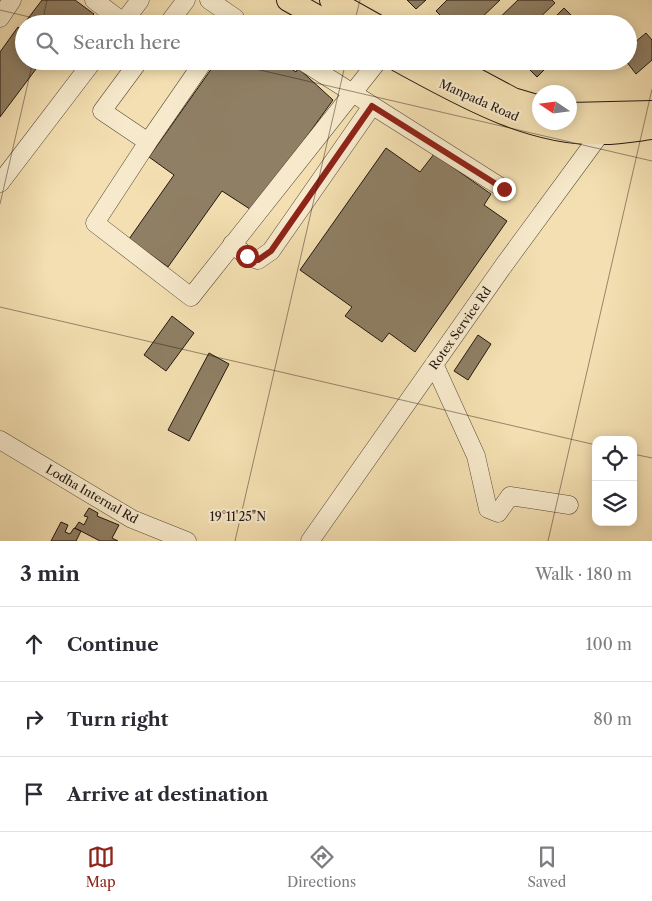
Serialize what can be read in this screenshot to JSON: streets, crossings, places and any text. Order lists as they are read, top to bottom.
{
  "streets": {
    "main road": ["Manpada Road"],
    "street": ["Rotex Service Rd", "Lodha Internal Rd"]
  },
  "crossings": [
    ["Manpada Road", "Rotex Service Rd"]
  ],
  "north": "left",
  "page": {
    "search": "Search here",
    "heading": ["3 min", "Walk · 180 m"],
    "list": [
      ["Continue", "100 m"],
      ["Turn right", "80 m"],
      "Arrive at destination"
    ],
    "nav": ["Map", "Directions", "Saved"]
  },
  "coordinates": ["19°11'25\"N"]
}
